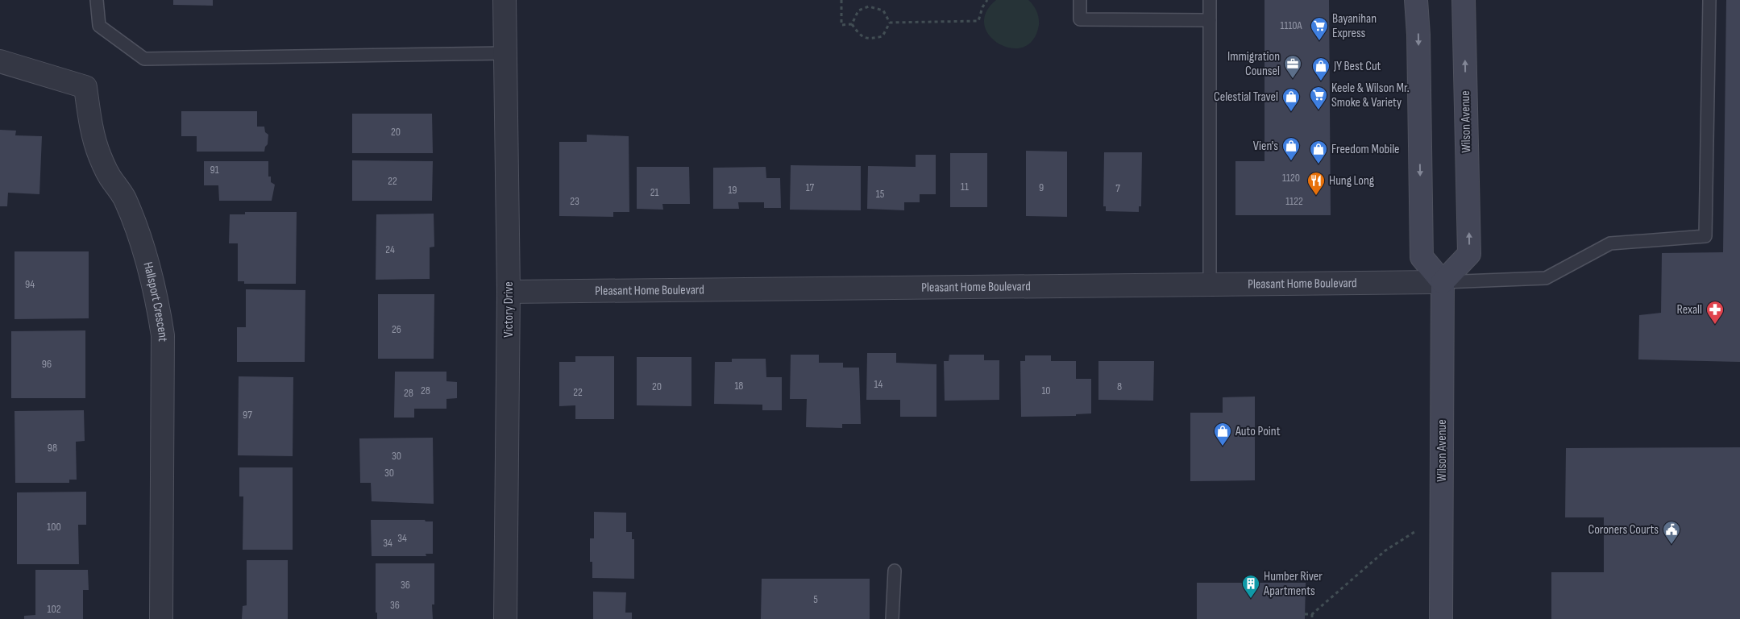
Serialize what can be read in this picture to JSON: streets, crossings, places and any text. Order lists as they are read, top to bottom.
{
  "streets": {
    "main road": ["Wilson Avenue"],
    "street": ["Pleasant Home Boulevard", "Hallsport Crescent", "Victory Drive"]
  },
  "crossings": [
    ["Wilson Avenue", "Pleasant Home Boulevard"],
    ["Pleasant Home Boulevard", "Victory Drive"]
  ],
  "places": {
    "supermarket": ["Bayanihan Express", "Keele & Wilson Mr. Smoke & Variety"],
    "office": ["Immigration Counsel"],
    "shop": [
      "JY Best Cut",
      "Celestial Travel",
      "Vien's",
      "Freedom Mobile",
      "Auto Point"
    ],
    "restaurant": ["Hung Long"],
    "pharmacy": ["Rexall"],
    "public building": ["Coroners Courts"],
    "building": ["Humber River Apartments"]
  },
  "house_numbers": [
    "1110A",
    "20",
    "91",
    "1120",
    "22",
    "11",
    "17",
    "9",
    "7",
    "19",
    "21",
    "15",
    "23",
    "1122",
    "24",
    "94",
    "26",
    "96",
    "14",
    "18",
    "20",
    "8",
    "28",
    "10",
    "22",
    "28",
    "97",
    "98",
    "30",
    "30",
    "100",
    "34",
    "34",
    "36",
    "5",
    "36",
    "102"
  ]
}
